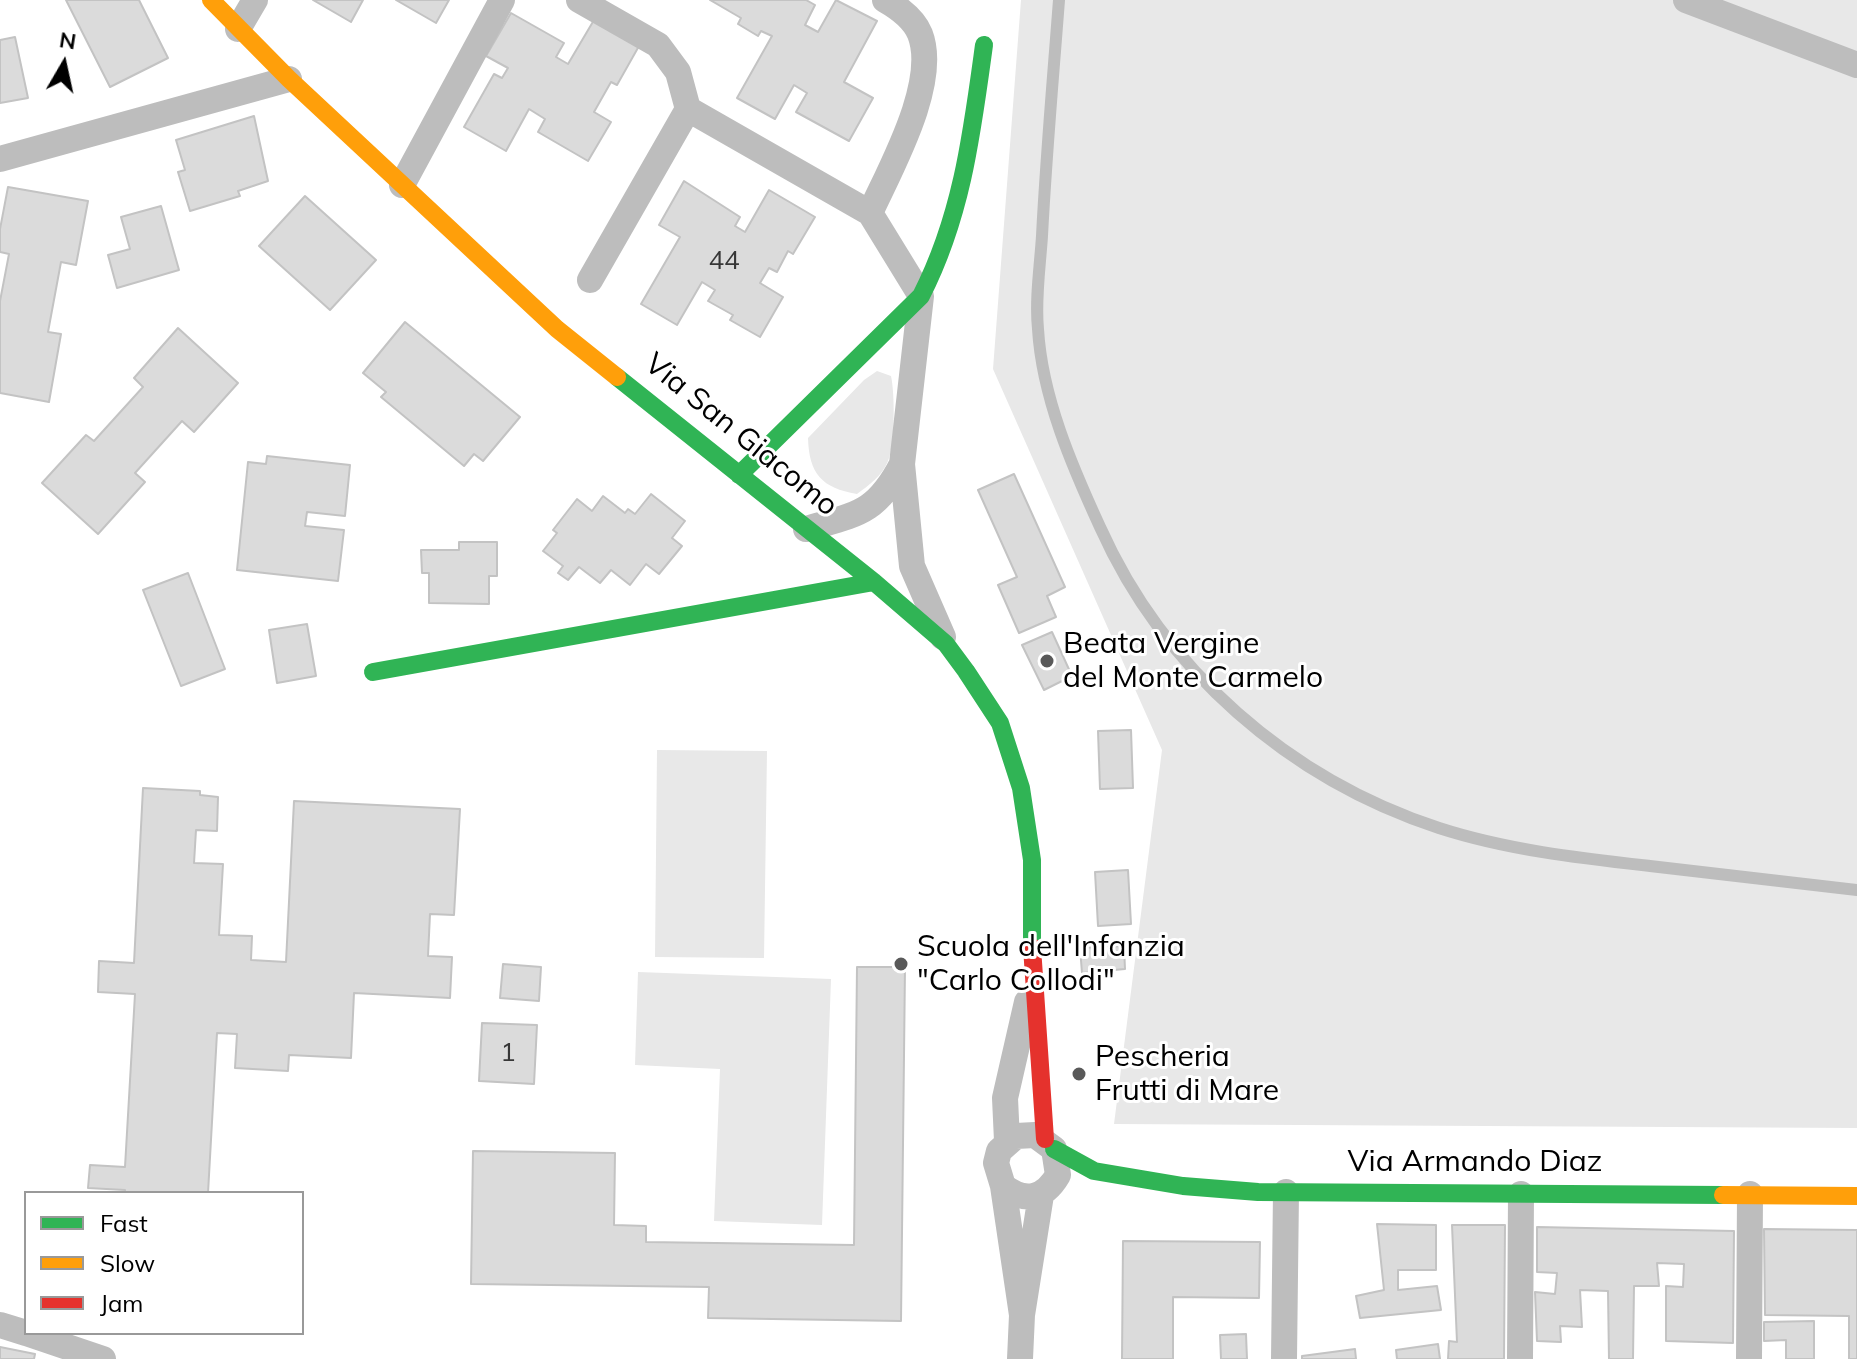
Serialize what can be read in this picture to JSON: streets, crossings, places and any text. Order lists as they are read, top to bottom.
{
  "streets": {
    "street": ["Via San Giacomo", "Via Armando Diaz"]
  },
  "crossings": [
    ["Via San Giacomo", "Via Armando Diaz"]
  ],
  "places": ["Beata Vergine del Monte Carmelo", "Scuola dell'Infanzia \"Carlo Collodi\"", "Pescheria Frutti di Mare"],
  "house_numbers": ["44", "1"],
  "legend": ["Fast", "Slow", "Jam"],
  "north": "top"
}
